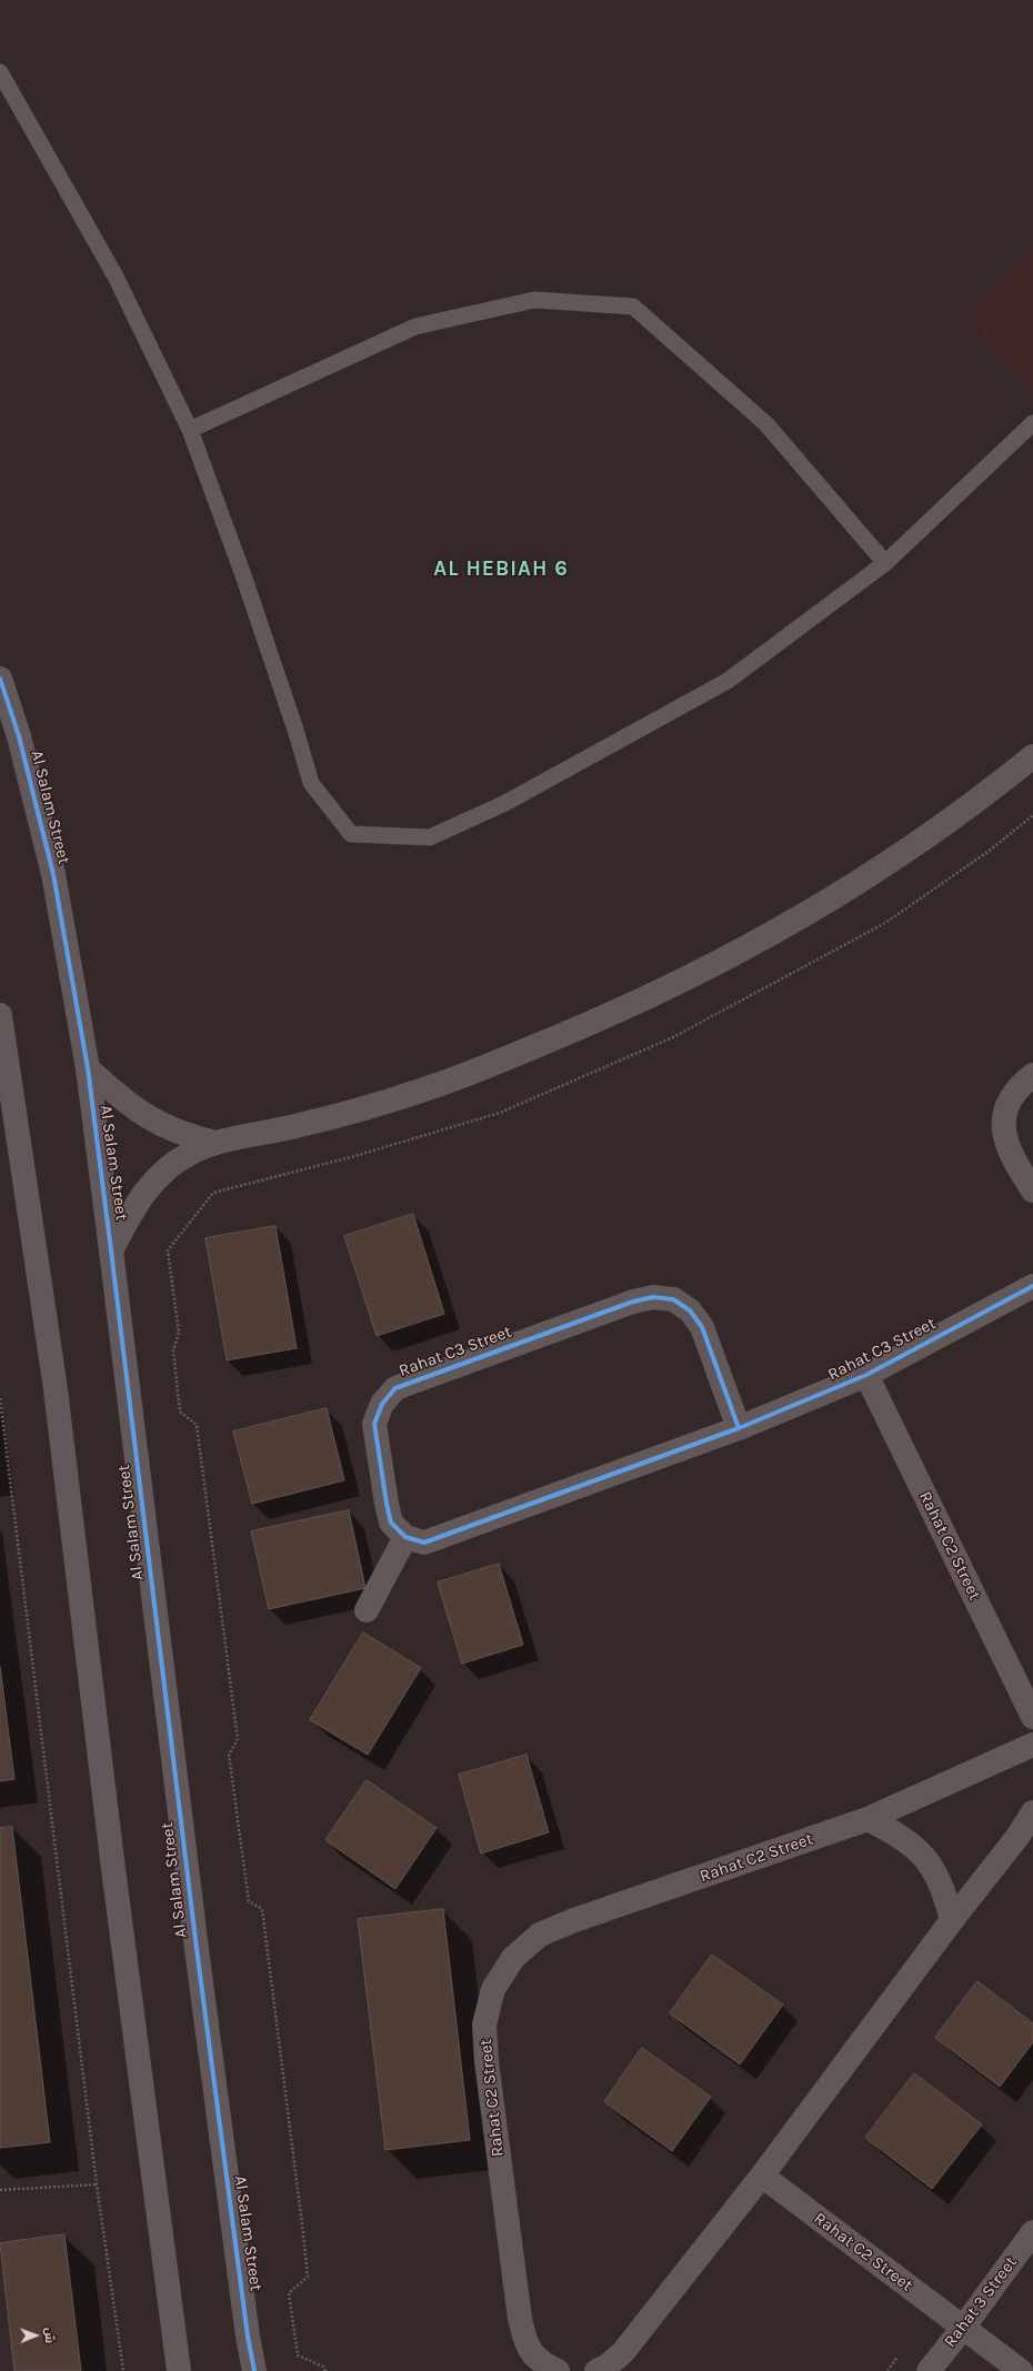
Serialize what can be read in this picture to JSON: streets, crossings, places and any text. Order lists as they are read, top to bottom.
{
  "streets": {
    "street": [
      "Al Salam Street",
      "Rahat C3 Street",
      "Rahat C2 Street",
      "Rahat 3 Street"
    ]
  },
  "crossings": [
    ["Rahat C3 Street", "Rahat C2 Street"],
    ["Rahat C2 Street", "Rahat 3 Street"]
  ],
  "districts": ["AL HEBIAH 6"],
  "north": "right"
}
